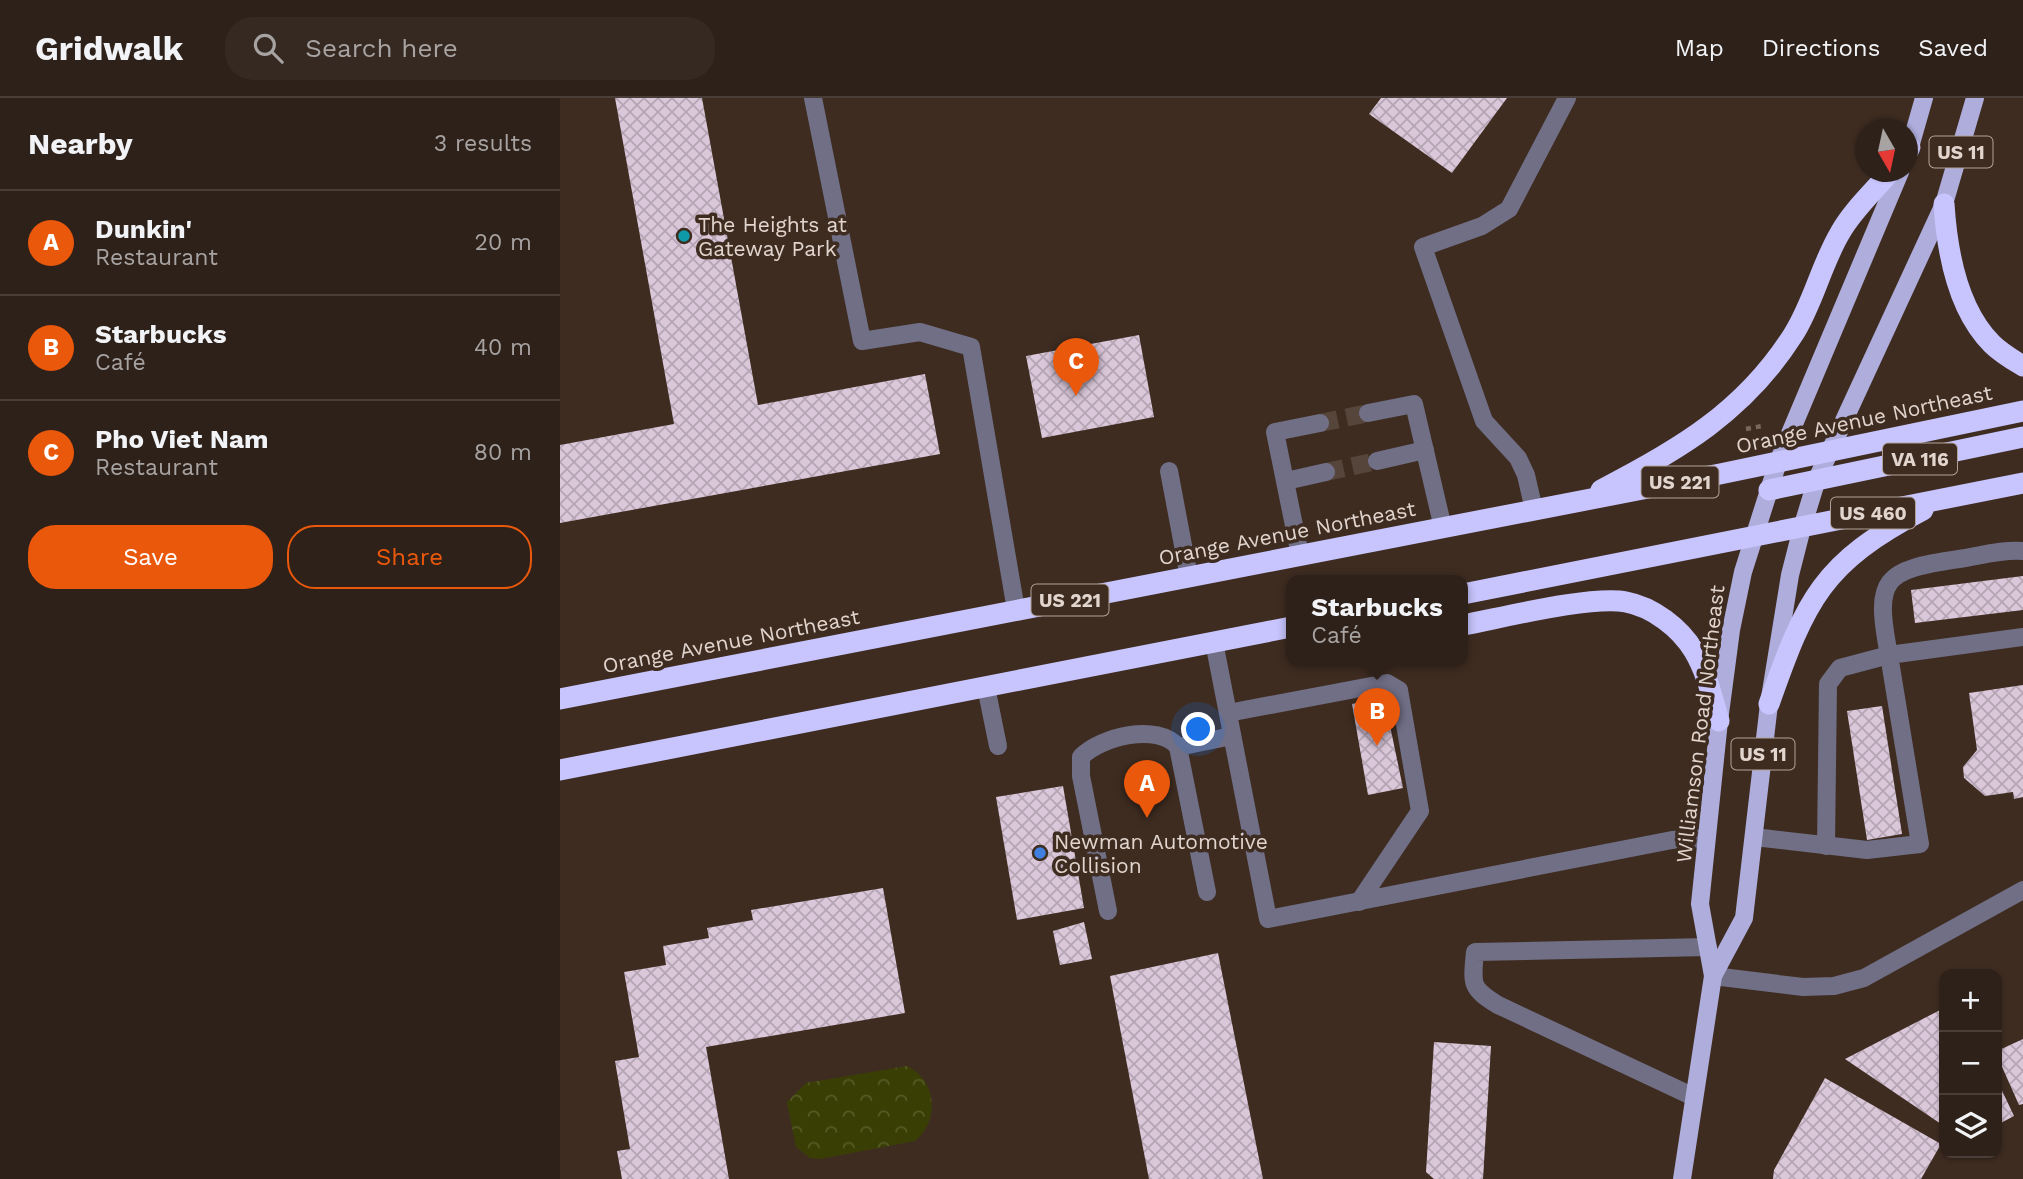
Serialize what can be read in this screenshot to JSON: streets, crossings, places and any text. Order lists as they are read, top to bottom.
{
  "streets": {
    "highway": [
      "Orange Avenue Northeast",
      "VA 116",
      "US 221",
      "US 460"
    ],
    "main road": ["US 11", "Williamson Road Northeast"]
  },
  "crossings": [
    ["Orange Avenue Northeast", "Williamson Road Northeast"],
    ["VA 116", "Williamson Road Northeast"],
    ["US 460", "Williamson Road Northeast"]
  ],
  "places": ["The Heights at Gateway Park", "Newman Automotive Collision"],
  "north": "bottom",
  "page": {
    "header": "Gridwalk",
    "search": "Search here",
    "nav": ["Map", "Directions", "Saved"],
    "heading": ["Nearby", "3 results"],
    "list": [
      {
        "mark": "A",
        "name": "Dunkin'",
        "note": "Restaurant",
        "value": "20 m"
      },
      {
        "mark": "B",
        "name": "Starbucks",
        "note": "Café",
        "value": "40 m"
      },
      {
        "mark": "C",
        "name": "Pho Viet Nam",
        "note": "Restaurant",
        "value": "80 m"
      }
    ],
    "pins": ["C", "B", "A"],
    "buttons": ["Save", "Share"],
    "popup": ["Starbucks", "Café"],
    "map_buttons": ["+", "−"]
  }
}
